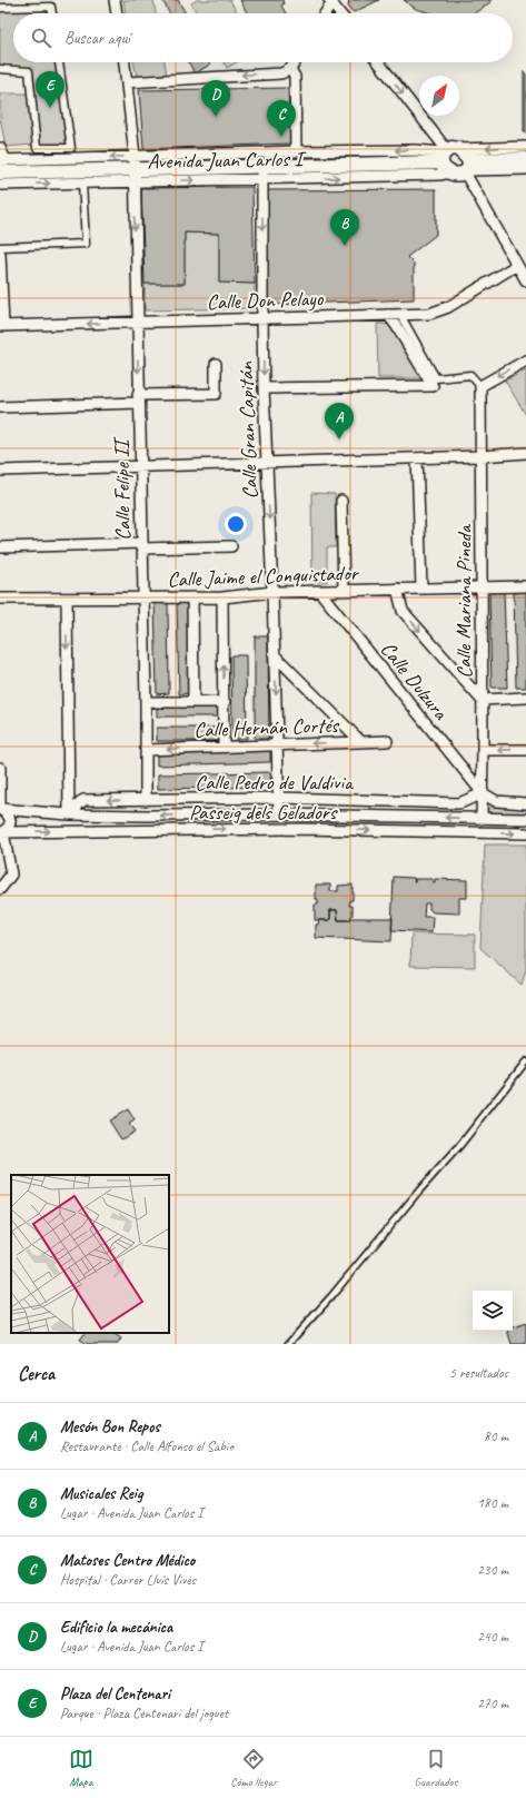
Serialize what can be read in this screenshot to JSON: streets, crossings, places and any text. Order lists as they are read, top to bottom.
{
  "streets": {
    "main road": ["Avenida Juan Carlos I"],
    "street": [
      "Calle Don Pelayo",
      "Calle Gran Capitán",
      "Calle Felipe II",
      "Calle Jaime el Conquistador",
      "Calle Mariana Pineda",
      "Calle Dulzura",
      "Calle Hernán Cortés",
      "Calle Pedro de Valdivia",
      "Passeig dels Geladors"
    ]
  },
  "crossings": [
    ["Avenida Juan Carlos I", "Calle Gran Capitán"],
    ["Avenida Juan Carlos I", "Calle Felipe II"],
    ["Calle Don Pelayo", "Calle Gran Capitán"],
    ["Calle Don Pelayo", "Calle Felipe II"],
    ["Calle Gran Capitán", "Calle Jaime el Conquistador"],
    ["Calle Gran Capitán", "Calle Hernán Cortés"],
    ["Calle Gran Capitán", "Calle Pedro de Valdivia"],
    ["Calle Felipe II", "Calle Jaime el Conquistador"],
    ["Calle Felipe II", "Calle Hernán Cortés"],
    ["Calle Felipe II", "Calle Pedro de Valdivia"],
    ["Calle Jaime el Conquistador", "Calle Mariana Pineda"],
    ["Calle Jaime el Conquistador", "Calle Dulzura"],
    ["Calle Mariana Pineda", "Calle Dulzura"],
    ["Calle Mariana Pineda", "Calle Pedro de Valdivia"],
    ["Calle Dulzura", "Calle Pedro de Valdivia"]
  ],
  "north": "top right",
  "page": {
    "search": "Buscar aquí",
    "pins": [
      "E",
      "D",
      "C",
      "B",
      "A"
    ],
    "heading": ["Cerca", "5 resultados"],
    "list": [
      {
        "mark": "A",
        "name": "Mesón Bon Repos",
        "note": "Restaurante · Calle Alfonso el Sabio",
        "value": "80 m"
      },
      {
        "mark": "B",
        "name": "Musicales Reig",
        "note": "Lugar · Avenida Juan Carlos I",
        "value": "180 m"
      },
      {
        "mark": "C",
        "name": "Matoses Centro Médico",
        "note": "Hospital · Carrer Lluís Vives",
        "value": "230 m"
      },
      {
        "mark": "D",
        "name": "Edificio la mecánica",
        "note": "Lugar · Avenida Juan Carlos I",
        "value": "240 m"
      },
      {
        "mark": "E",
        "name": "Plaza del Centenari",
        "note": "Parque · Plaza Centenari del joguet",
        "value": "270 m"
      }
    ],
    "nav": ["Mapa", "Cómo llegar", "Guardados"]
  }
}
